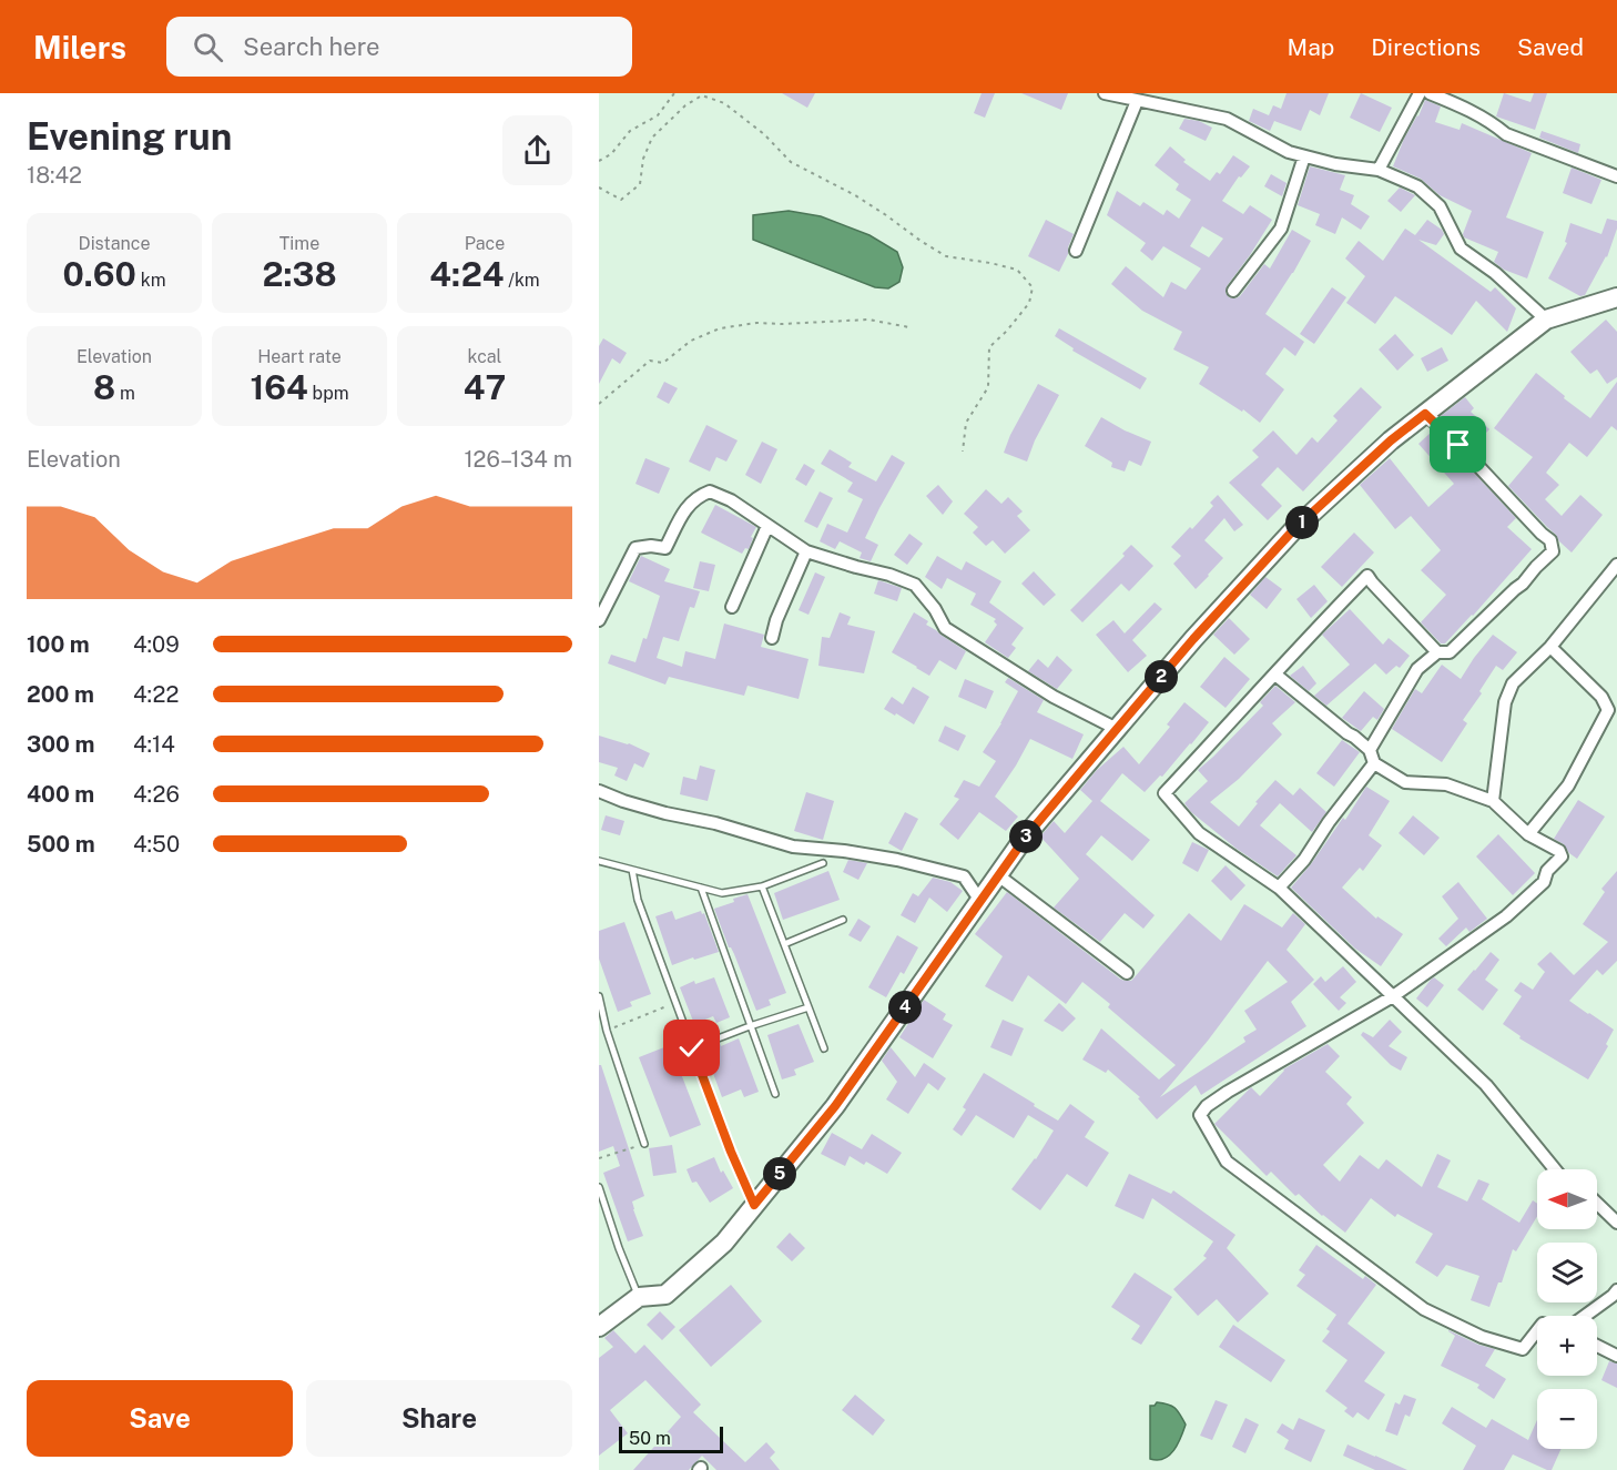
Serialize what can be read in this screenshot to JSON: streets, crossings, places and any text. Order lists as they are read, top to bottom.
{
  "scale_bar": "50 m",
  "north": "left",
  "page": {
    "header": "Milers",
    "search": "Search here",
    "nav": ["Map", "Directions", "Saved"],
    "heading": ["Evening run", "18:42"],
    "stats": [
      ["Distance", "0.60 km"],
      ["Time", "2:38"],
      ["Pace", "4:24 /km"],
      ["Elevation", "8 m"],
      ["Heart rate", "164 bpm"],
      ["kcal", "47"]
    ],
    "chart": ["Elevation", "126–134 m"],
    "pins": [
      "1",
      "2",
      "3",
      "4",
      "5"
    ],
    "list": [
      {
        "name": "100 m",
        "note": "4:09"
      },
      {
        "name": "200 m",
        "note": "4:22"
      },
      {
        "name": "300 m",
        "note": "4:14"
      },
      {
        "name": "400 m",
        "note": "4:26"
      },
      {
        "name": "500 m",
        "note": "4:50"
      }
    ],
    "map_buttons": ["+", "−"],
    "buttons": ["Save", "Share"],
    "scale": "50 m"
  }
}
